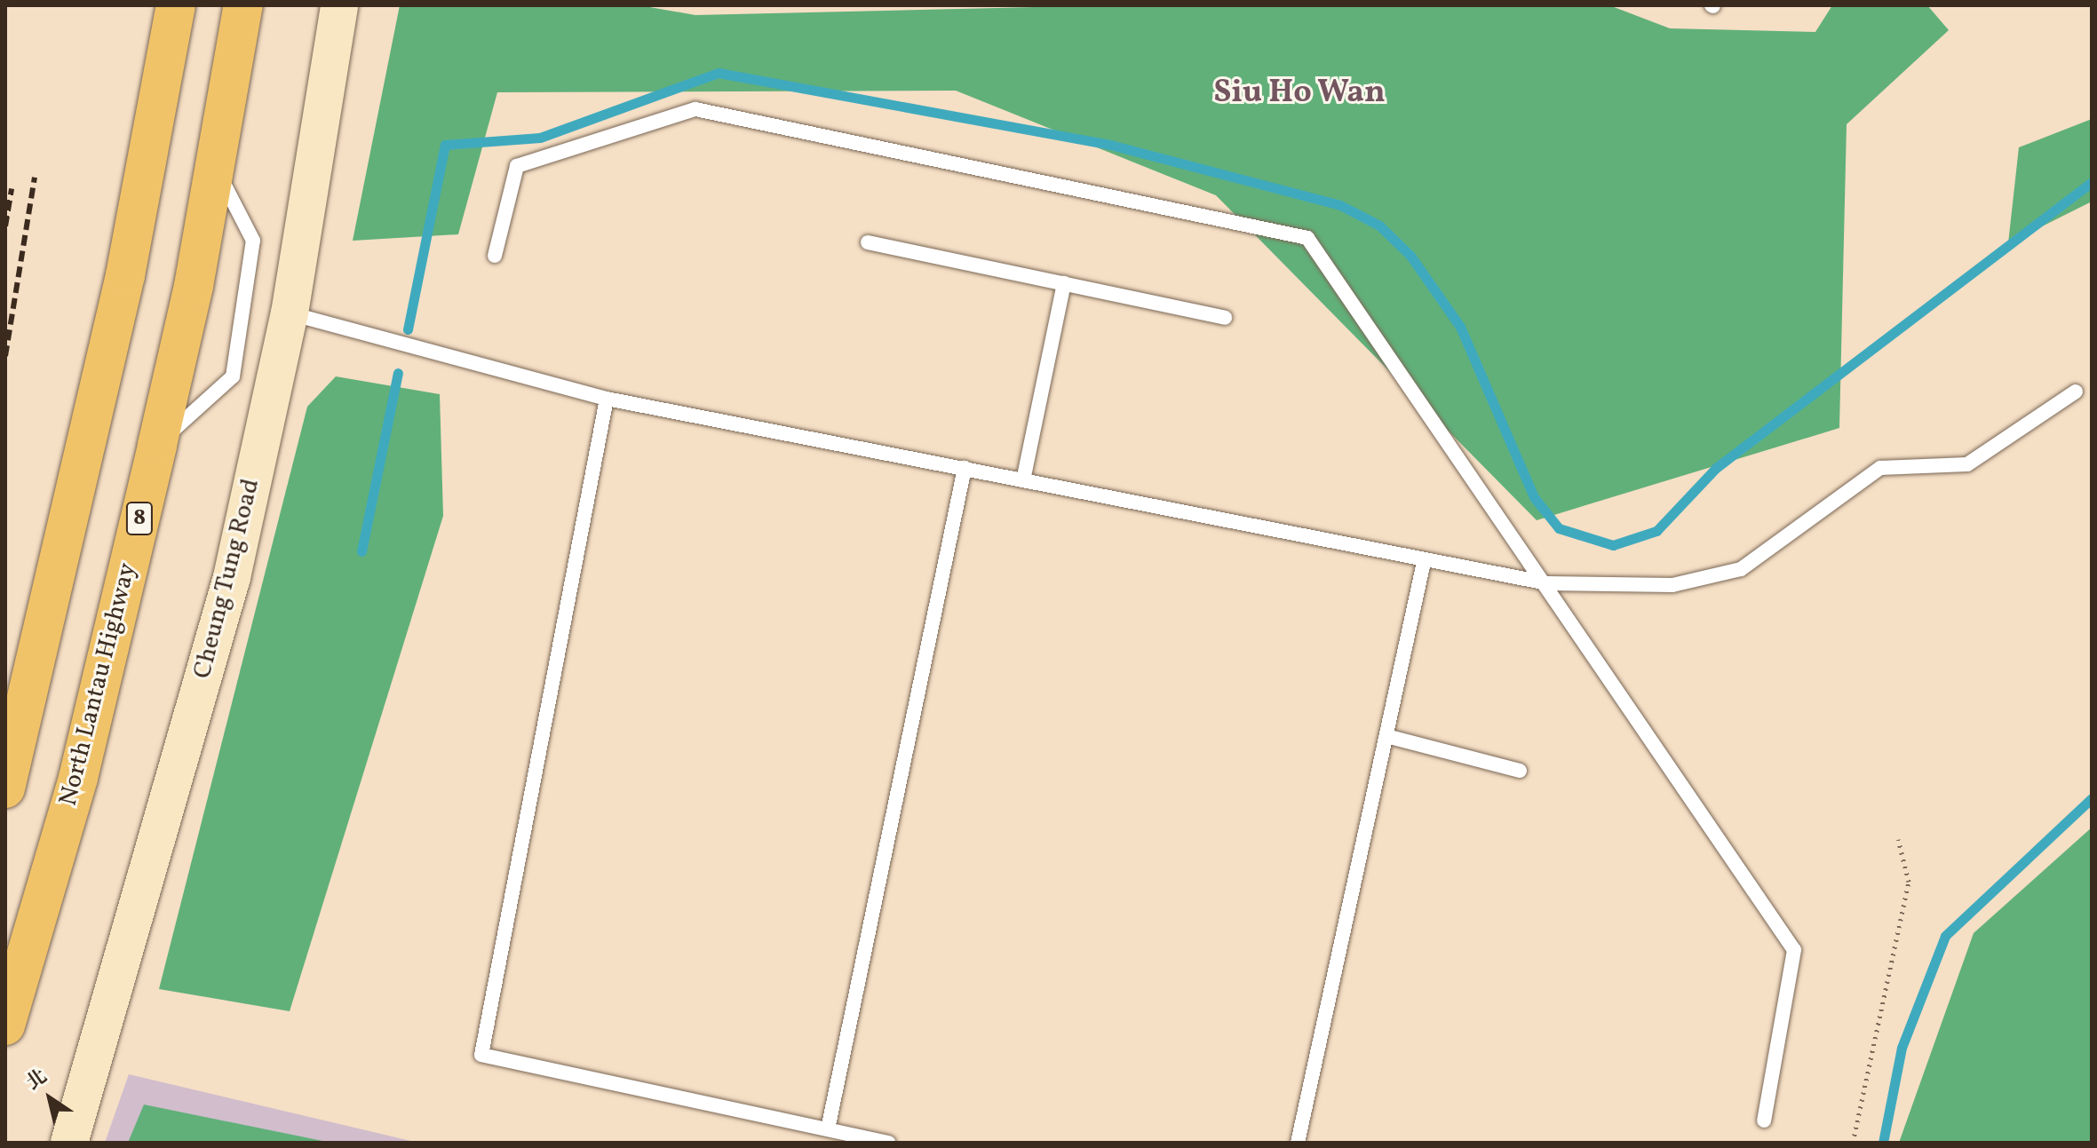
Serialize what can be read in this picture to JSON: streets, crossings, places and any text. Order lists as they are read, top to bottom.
{
  "streets": {
    "highway": ["8", "North Lantau Highway"],
    "main road": ["Cheung Tung Road"]
  },
  "districts": ["Siu Ho Wan"],
  "north": "top left"
}
